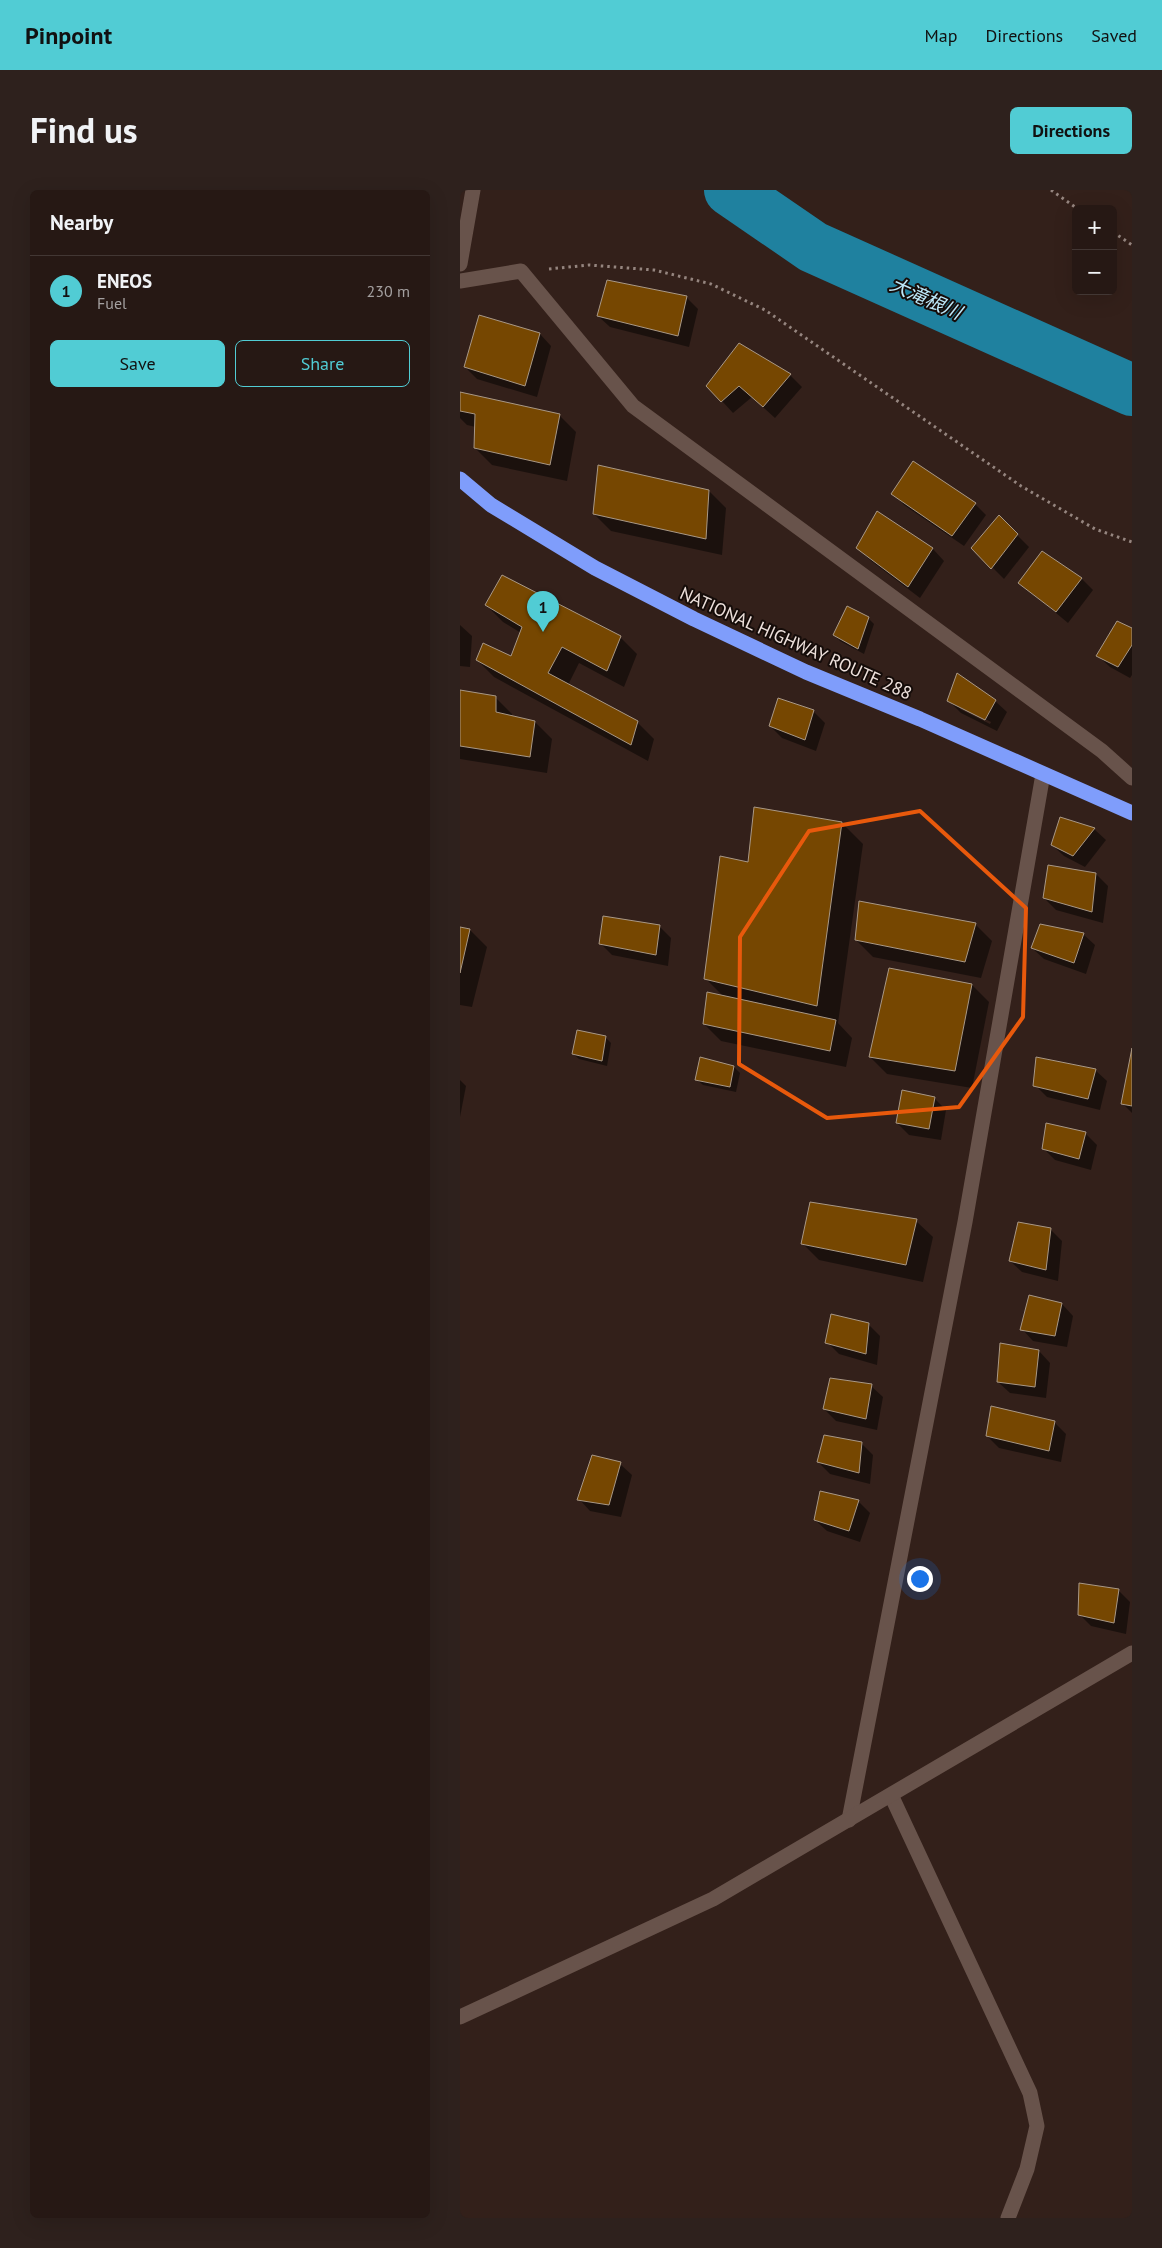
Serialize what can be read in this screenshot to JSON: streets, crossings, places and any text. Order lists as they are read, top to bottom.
{
  "streets": {
    "highway": ["NATIONAL HIGHWAY ROUTE 288"]
  },
  "water": ["大滝根川"],
  "page": {
    "header": "Pinpoint",
    "nav": ["Map", "Directions", "Saved"],
    "title": "Find us",
    "buttons": [
      "Directions",
      ["Save", "Share"]
    ],
    "heading": "Nearby",
    "map_buttons": ["+", "−"],
    "list": [
      {
        "mark": "1",
        "name": "ENEOS",
        "note": "Fuel",
        "value": "230 m"
      }
    ],
    "pins": "1"
  }
}
